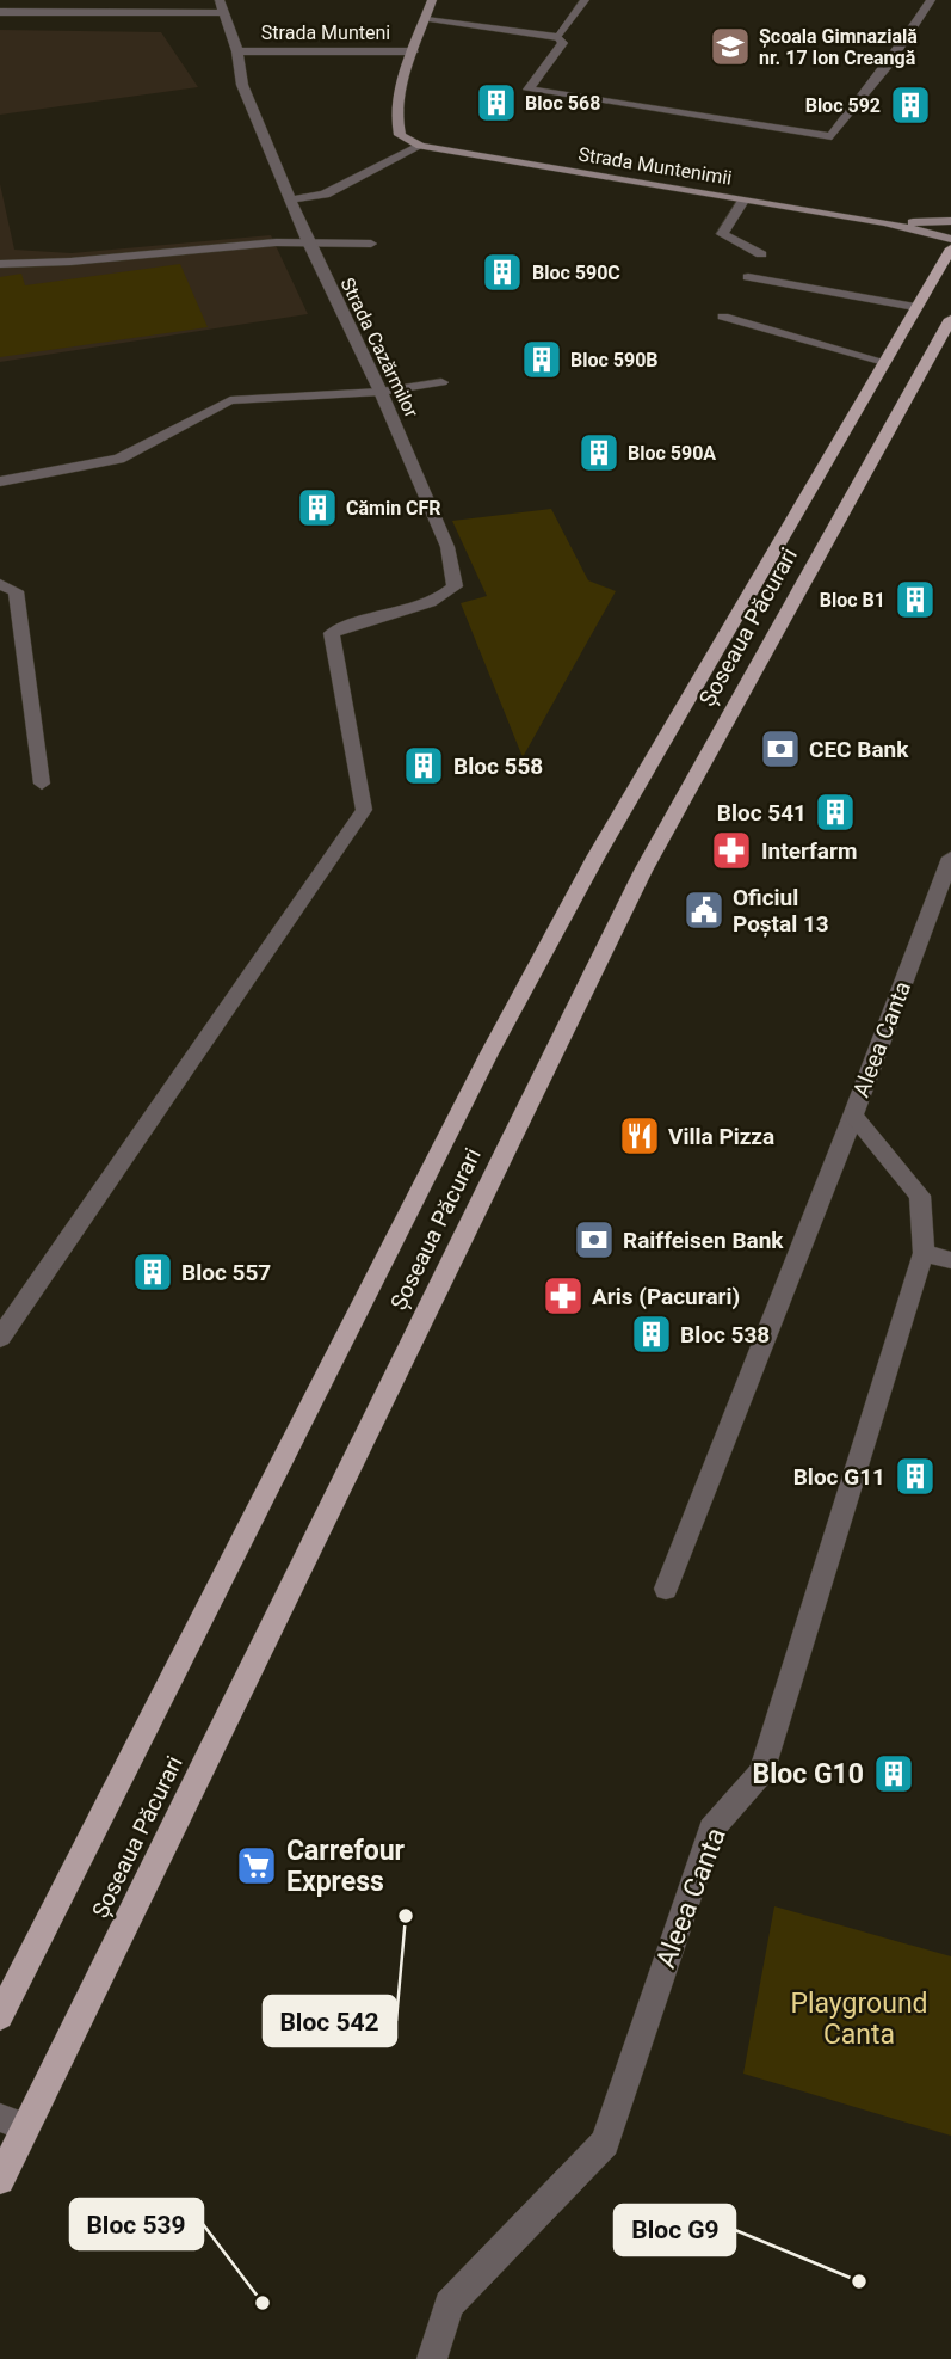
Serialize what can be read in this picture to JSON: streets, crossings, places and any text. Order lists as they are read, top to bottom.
{
  "streets": {
    "main road": ["Șoseaua Păcurari"],
    "street": [
      "Strada Munteni",
      "Strada Muntenimii",
      "Strada Cazărmilor",
      "Aleea Canta"
    ]
  },
  "crossings": [
    ["Strada Munteni", "Strada Cazărmilor"]
  ],
  "parks": ["Playground Canta"],
  "places": {
    "school or university": ["Școala Gimnazială nr. 17 Ion Creangă"],
    "building": [
      "Bloc 568",
      "Bloc 592",
      "Bloc 590C",
      "Bloc 590B",
      "Bloc 590A",
      "Cămin CFR",
      "Bloc B1",
      "Bloc 558",
      "Bloc 541",
      "Bloc 557",
      "Bloc 538",
      "Bloc G11",
      "Bloc G10"
    ],
    "bank": ["CEC Bank", "Raiffeisen Bank"],
    "pharmacy": ["Interfarm", "Aris (Pacurari)"],
    "public building": ["Oficiul Poștal 13"],
    "restaurant": ["Villa Pizza"],
    "supermarket": ["Carrefour Express"],
    "other": ["Bloc 542", "Bloc G9", "Bloc 539"]
  }
}
